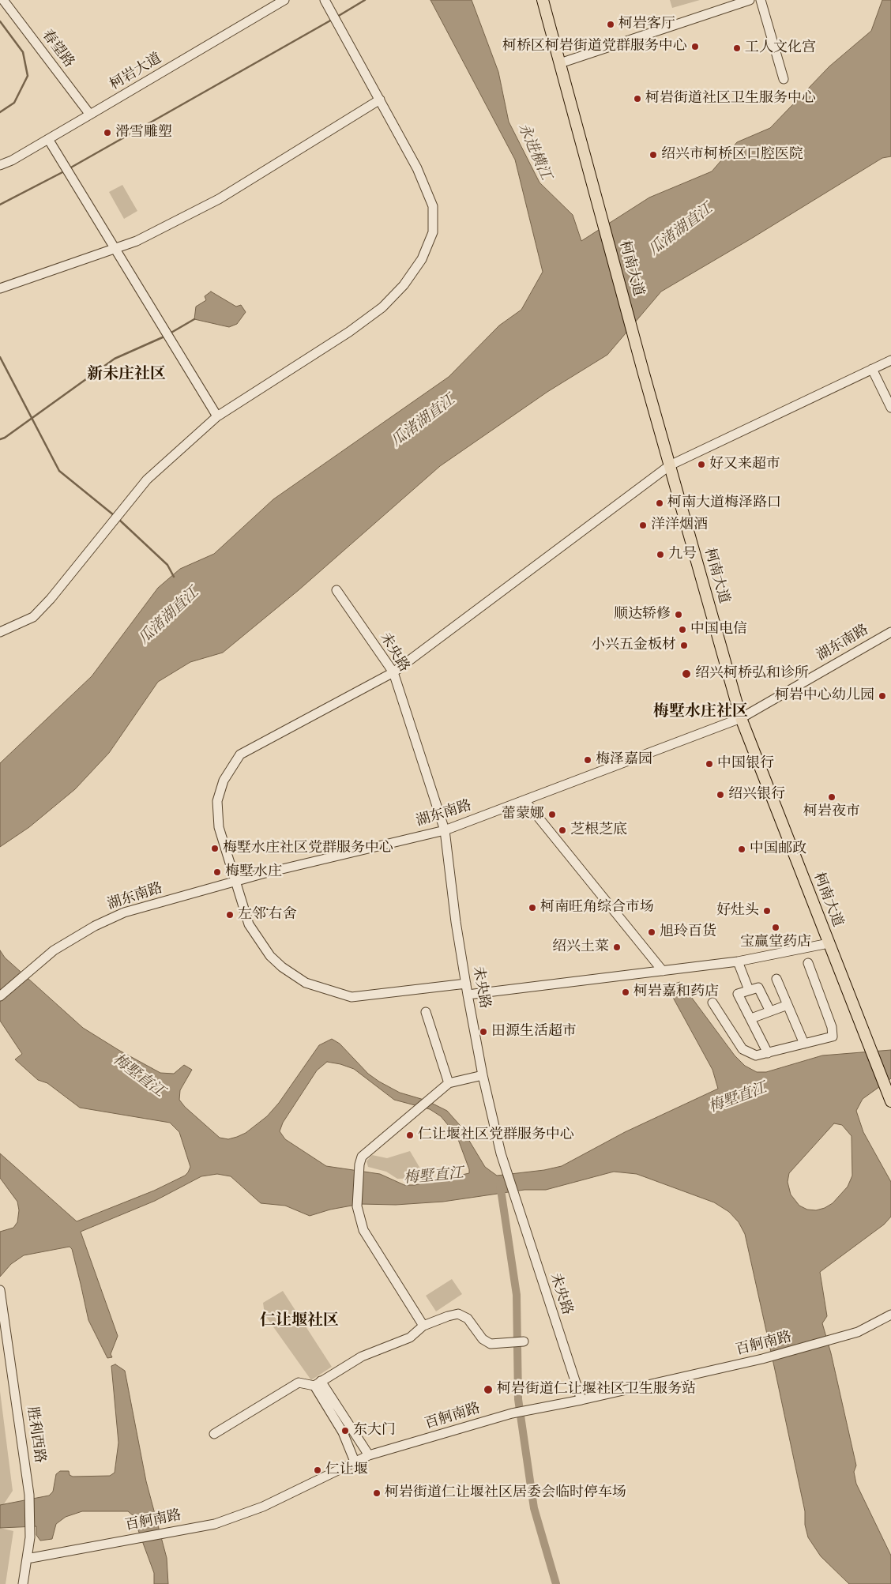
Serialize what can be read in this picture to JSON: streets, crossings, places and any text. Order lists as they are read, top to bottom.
{
  "streets": {
    "main road": ["柯南大道"],
    "street": [
      "春望路",
      "柯岩大道",
      "湖东南路",
      "未央路",
      "百舸南路",
      "胜利西路"
    ]
  },
  "crossings": [
    ["春望路", "柯岩大道"],
    ["柯南大道", "湖东南路"],
    ["湖东南路", "未央路"],
    ["未央路", "百舸南路"],
    ["百舸南路", "胜利西路"]
  ],
  "districts": ["新未庄社区", "梅墅水庄社区", "仁让堰社区"],
  "water": ["永进横江", "瓜渚湖直江", "梅墅直江"],
  "places": [
    "柯岩客厅",
    "柯桥区柯岩街道党群服务中心",
    "工人文化宫",
    "柯岩街道社区卫生服务中心",
    "滑雪雕塑",
    "绍兴市柯桥区口腔医院",
    "好又来超市",
    "柯南大道梅泽路口",
    "洋洋烟酒",
    "九号",
    "顺达轿修",
    "中国电信",
    "小兴五金板材",
    "绍兴柯桥弘和诊所",
    "柯岩中心幼儿园",
    "梅泽嘉园",
    "中国银行",
    "绍兴银行",
    "柯岩夜市",
    "蕾蒙娜",
    "芝根芝底",
    "梅墅水庄社区党群服务中心",
    "中国邮政",
    "梅墅水庄",
    "柯南旺角综合市场",
    "好灶头",
    "左邻˙右舍",
    "宝赢堂药店",
    "旭玲百货",
    "绍兴土菜",
    "柯岩嘉和药店",
    "田源生活超市",
    "仁让堰社区党群服务中心",
    "柯岩街道仁让堰社区卫生服务站",
    "东大门",
    "仁让堰",
    "柯岩街道仁让堰社区居委会临时停车场"
  ]
}
